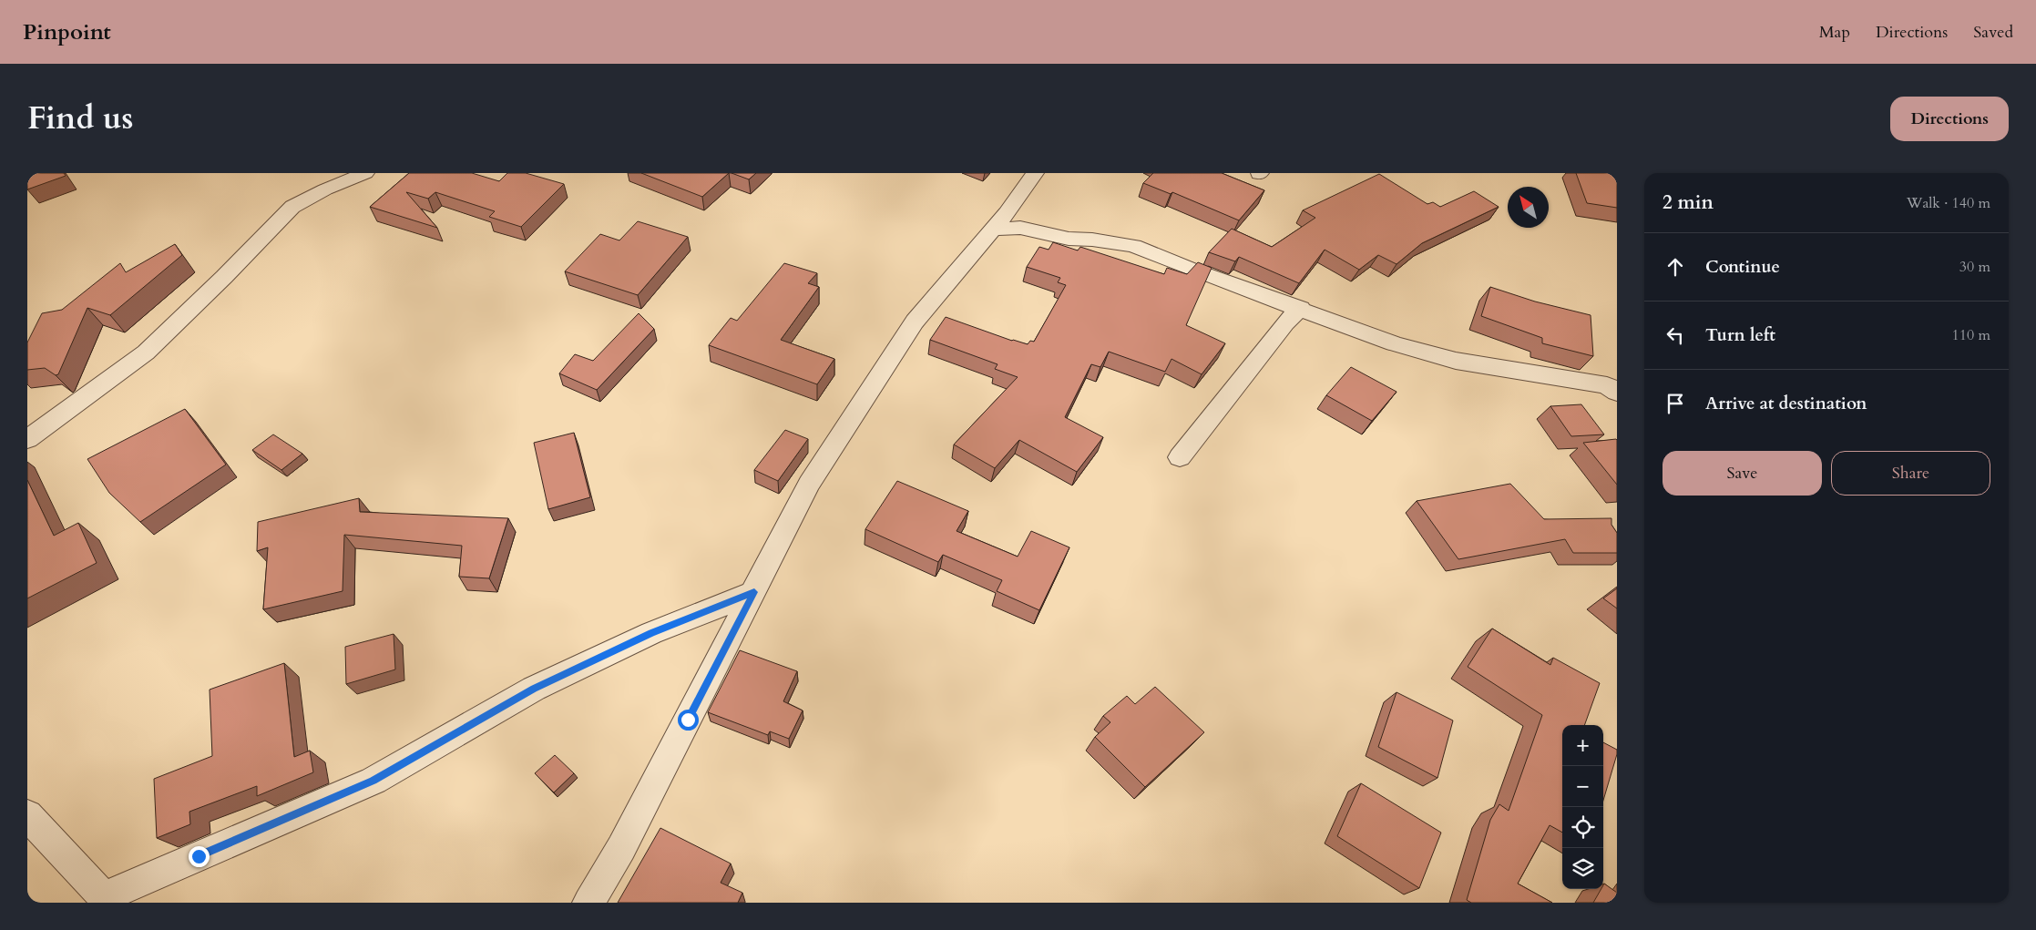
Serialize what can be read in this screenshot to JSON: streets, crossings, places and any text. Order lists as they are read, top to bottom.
{
  "north": "top left",
  "page": {
    "header": "Pinpoint",
    "nav": ["Map", "Directions", "Saved"],
    "title": "Find us",
    "buttons": [
      "Directions",
      ["Save", "Share"]
    ],
    "heading": ["2 min", "Walk · 140 m"],
    "list": [
      ["Continue", "30 m"],
      ["Turn left", "110 m"],
      "Arrive at destination"
    ],
    "map_buttons": ["+", "−"]
  }
}
